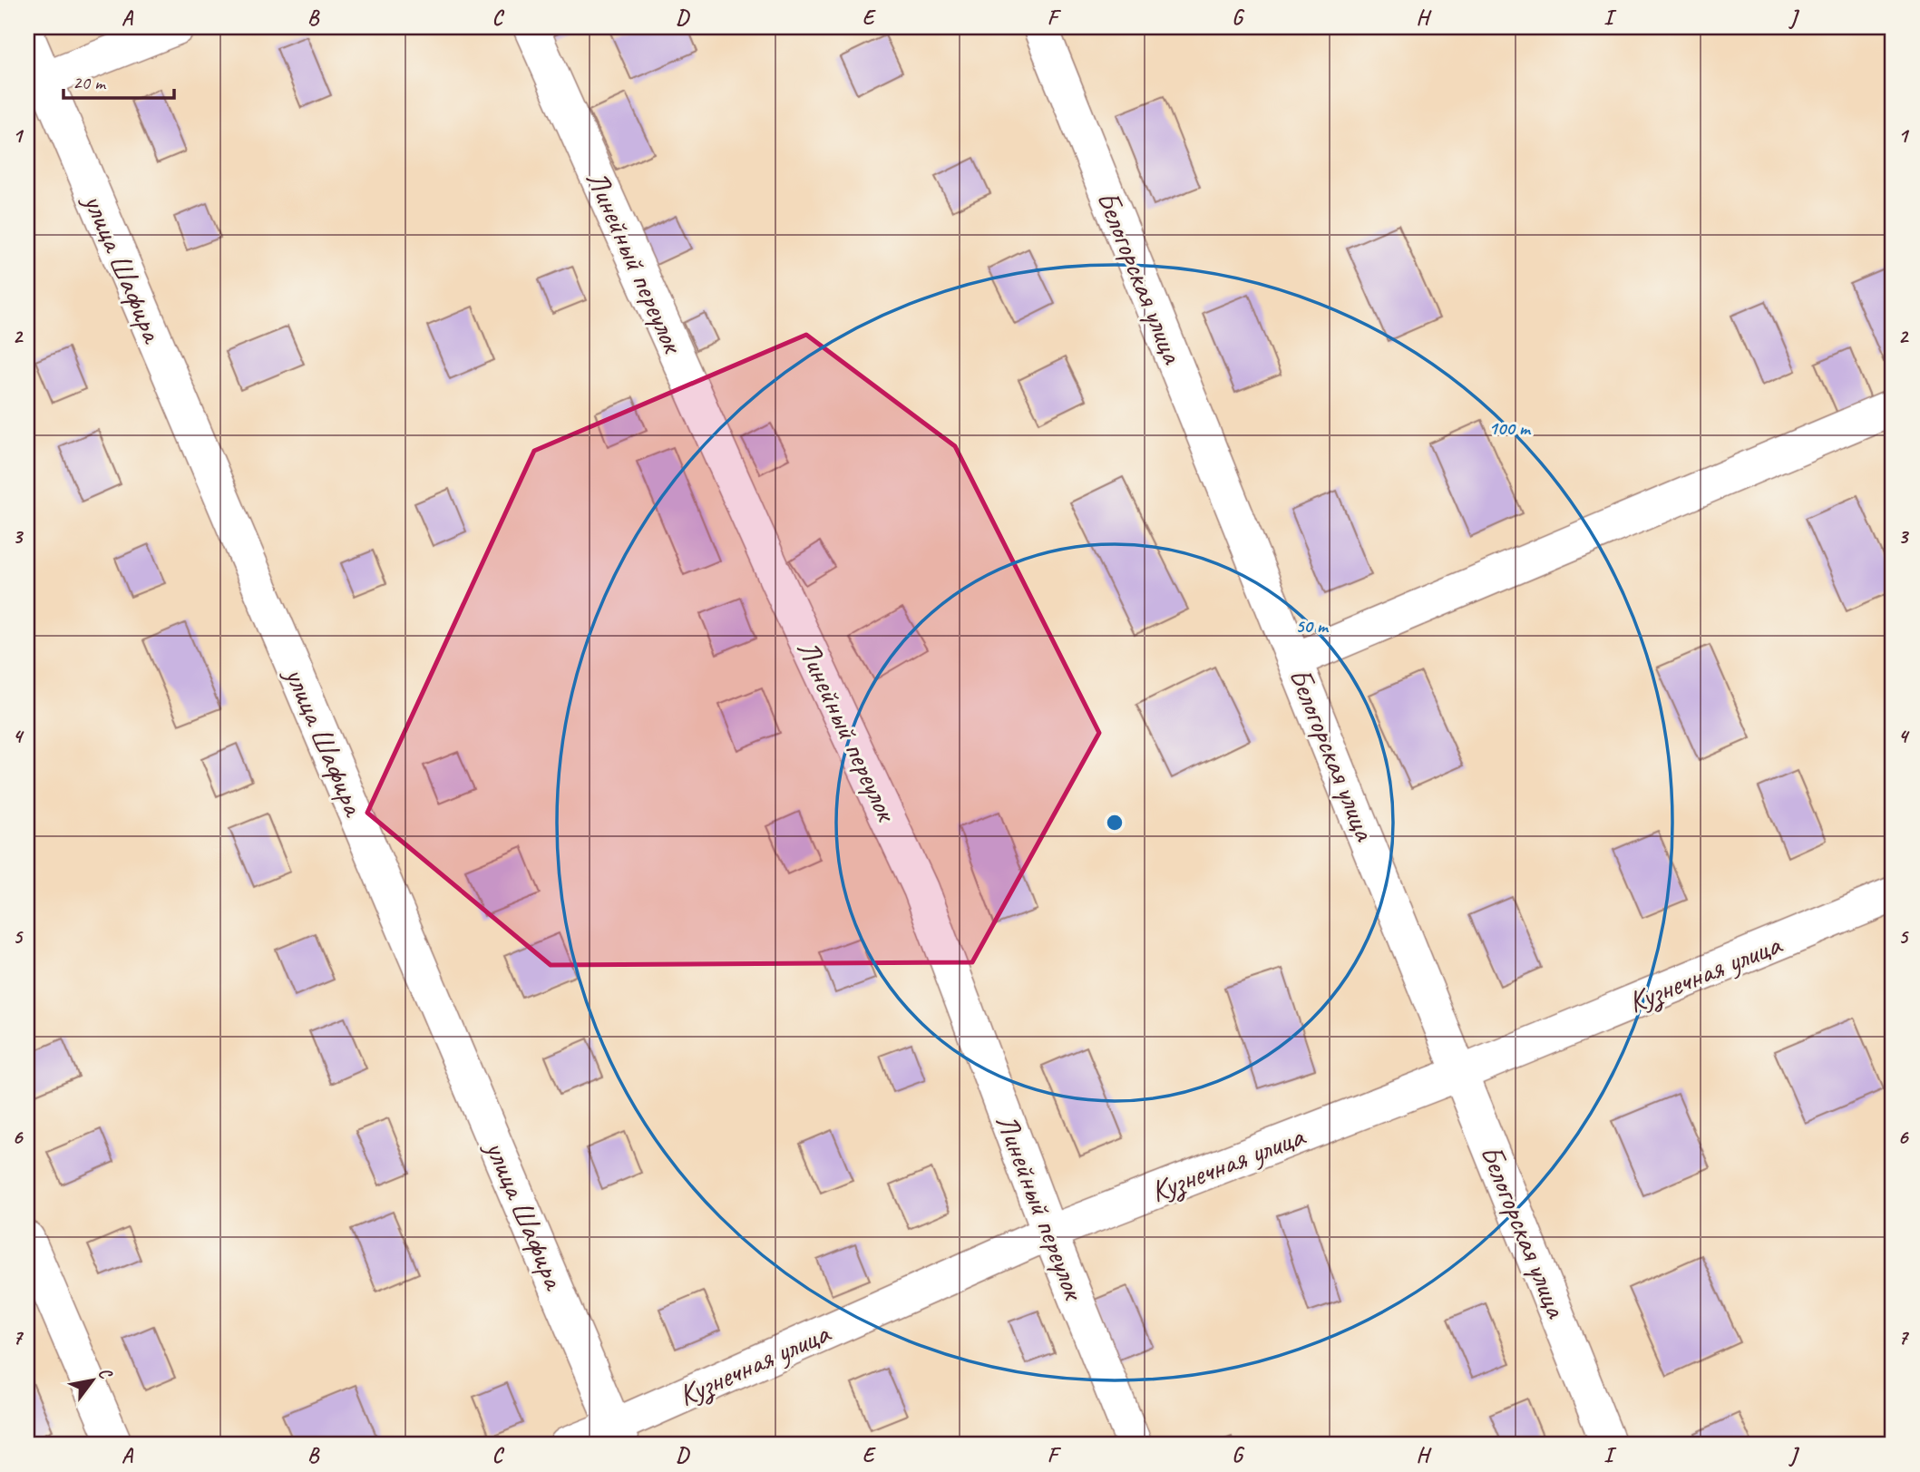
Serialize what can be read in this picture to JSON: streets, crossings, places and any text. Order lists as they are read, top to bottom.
{
  "streets": {
    "street": [
      "Линейный переулок",
      "улица Шафира",
      "Белогорская улица",
      "Кузнечная улица"
    ]
  },
  "crossings": [
    ["Линейный переулок", "Кузнечная улица"],
    ["улица Шафира", "Кузнечная улица"],
    ["Белогорская улица", "Кузнечная улица"]
  ],
  "scale_bar": "20 m",
  "north": "top right",
  "grid": {
    "columns": [
      "A",
      "B",
      "C",
      "D",
      "E",
      "F",
      "G",
      "H",
      "I",
      "J"
    ],
    "rows": [
      "1",
      "2",
      "3",
      "4",
      "5",
      "6",
      "7"
    ]
  },
  "rings": ["100 m", "50 m"]
}
